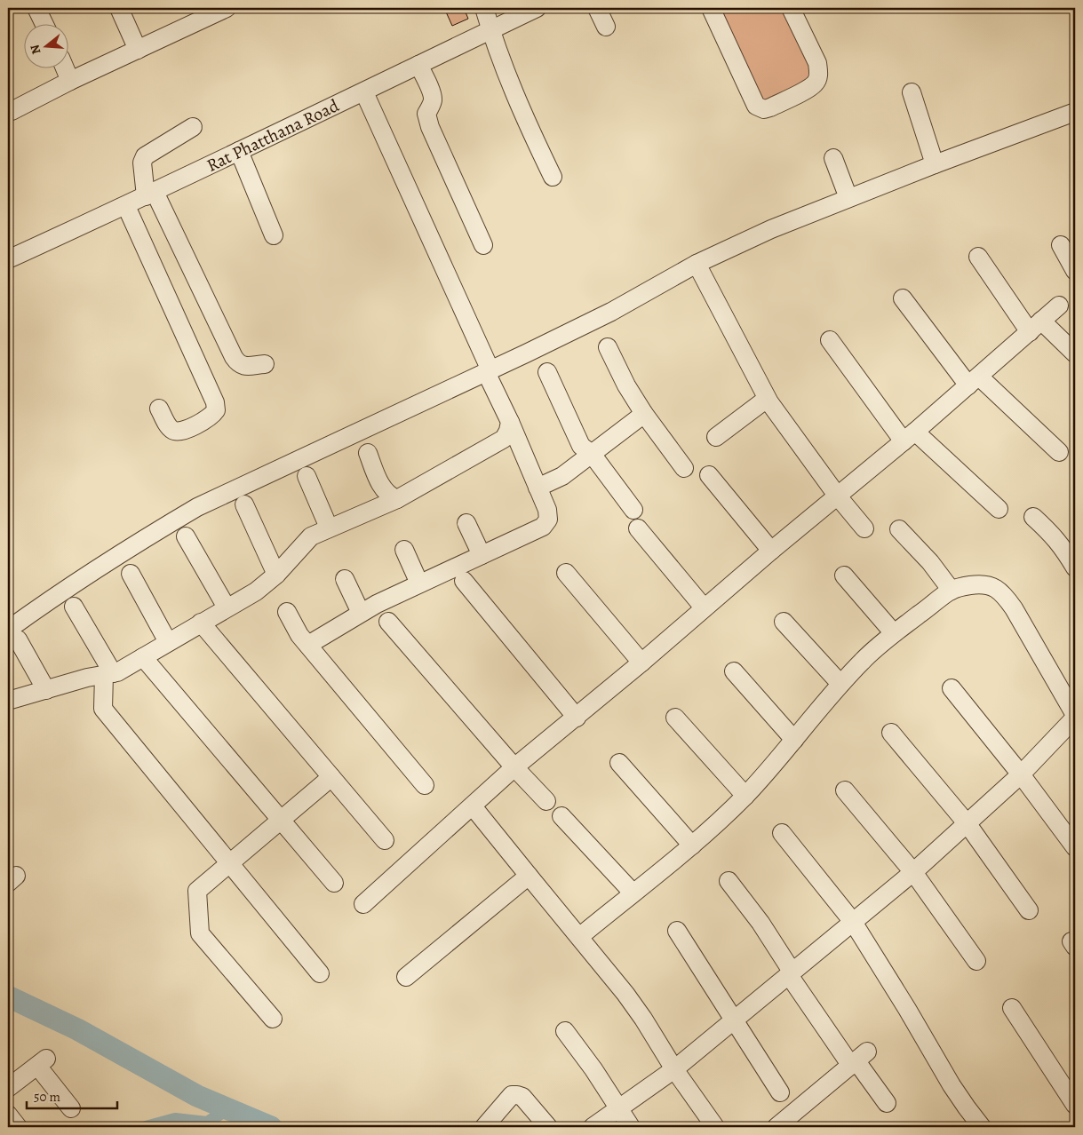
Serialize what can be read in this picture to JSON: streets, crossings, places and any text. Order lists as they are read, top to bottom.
{
  "streets": {
    "street": ["Rat Phatthana Road"]
  },
  "scale_bar": "50 m",
  "north": "left"
}
